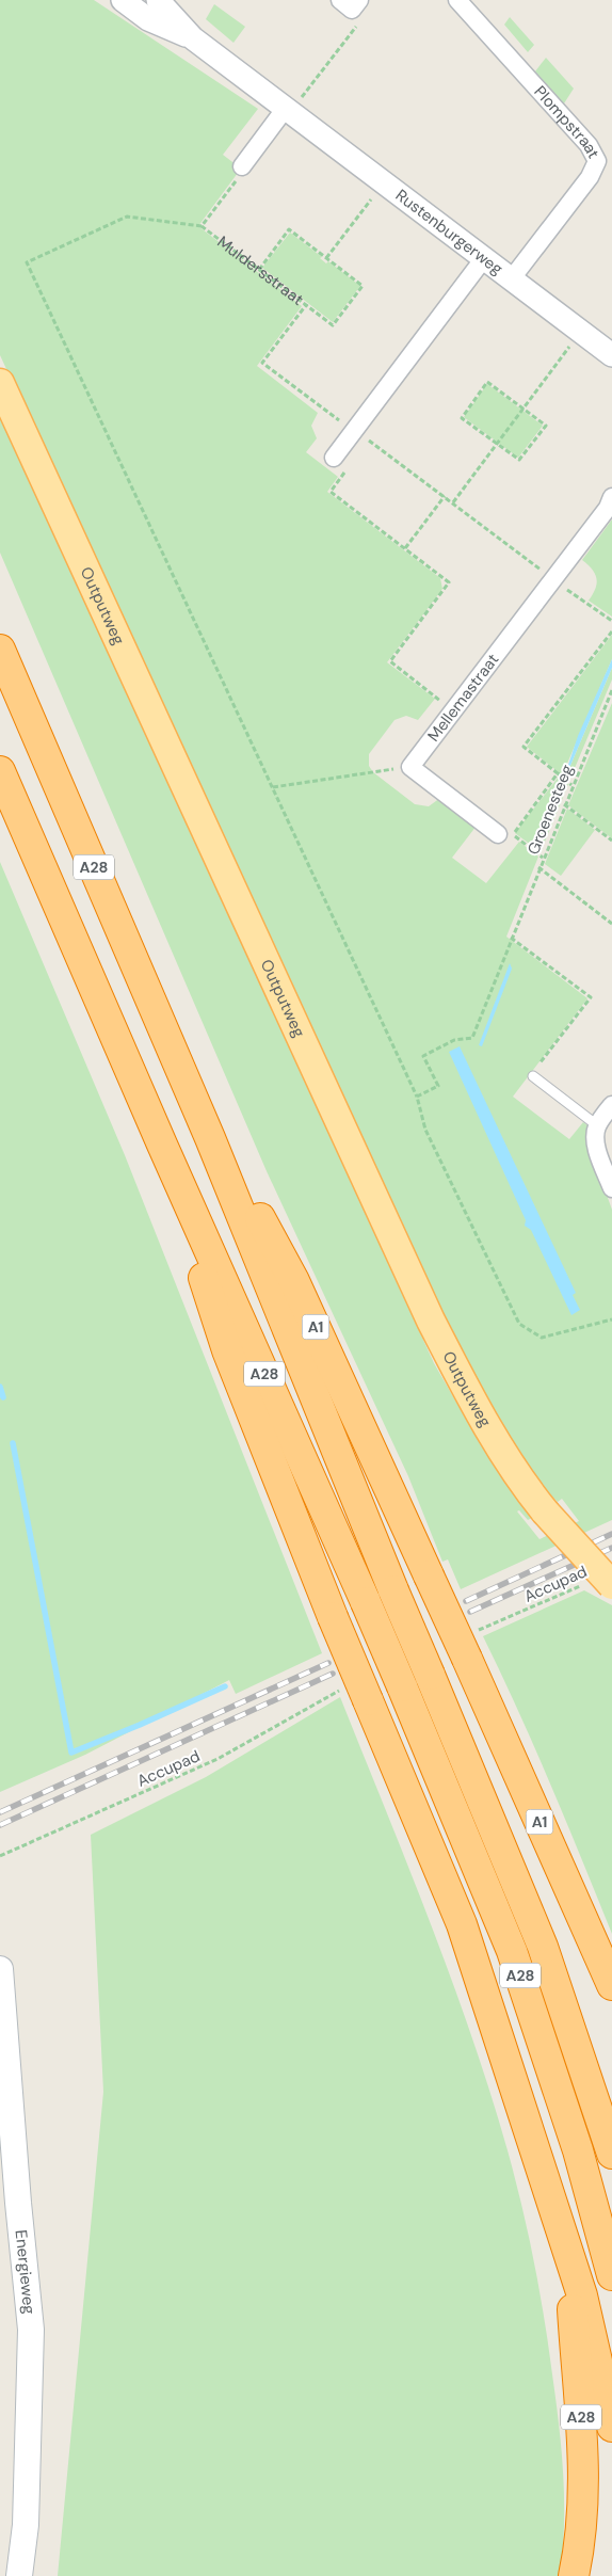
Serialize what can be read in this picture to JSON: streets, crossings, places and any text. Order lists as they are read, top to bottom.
{
  "streets": {
    "highway": ["A28", "A1"],
    "main road": ["Outputweg", "Energieweg"],
    "street": ["Plompstraat", "Rustenburgerweg", "Mellemastraat"],
    "path": ["Muldersstraat", "Groenesteeg", "Accupad"]
  },
  "crossings": [
    ["Plompstraat", "Rustenburgerweg"],
    ["Muldersstraat", "Mellemastraat"],
    ["A28", "A1"]
  ]
}
